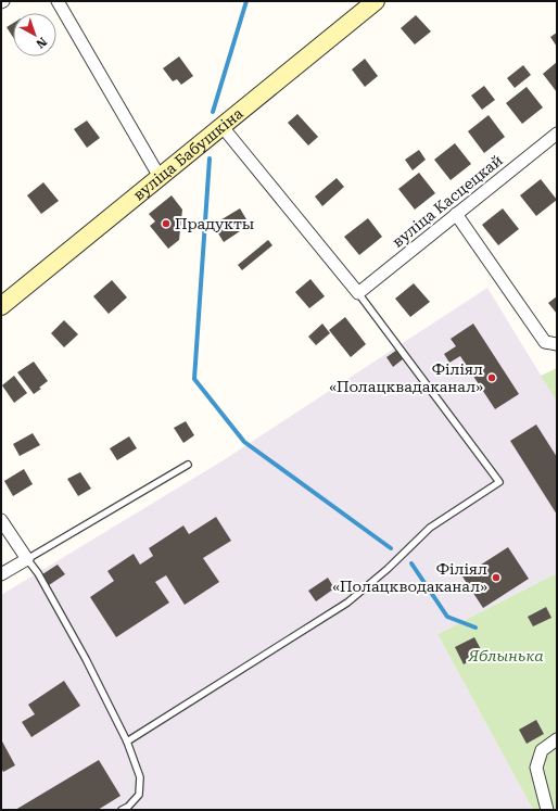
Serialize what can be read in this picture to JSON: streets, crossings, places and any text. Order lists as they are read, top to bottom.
{
  "streets": {
    "street": ["вуліца Бабушкіна", "вуліца Касцецкай"]
  },
  "parks": ["Яблынька"],
  "places": ["Прадукты", "Філіял «Полацквадаканал»", "Філіял «Полацкводаканал»"],
  "north": "bottom right"
}
